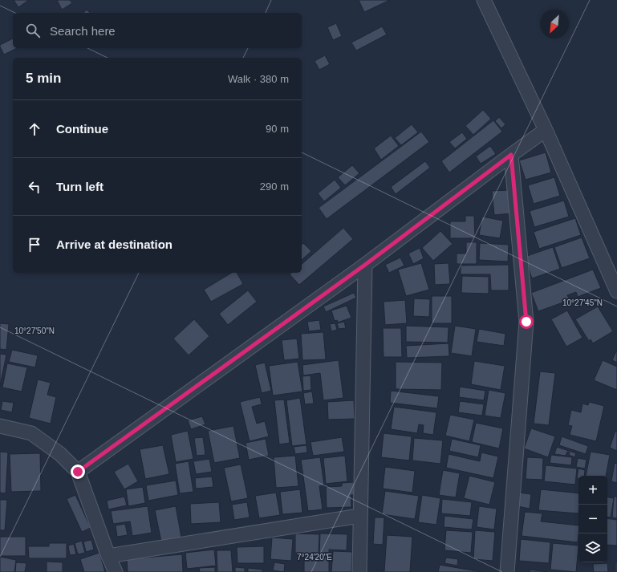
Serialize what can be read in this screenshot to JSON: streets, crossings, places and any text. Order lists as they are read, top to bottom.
{
  "north": "bottom left",
  "page": {
    "search": "Search here",
    "heading": ["5 min", "Walk · 380 m"],
    "list": [
      ["Continue", "90 m"],
      ["Turn left", "290 m"],
      "Arrive at destination"
    ],
    "map_buttons": ["+", "−"]
  },
  "coordinates": ["10°27'45\"N", "10°27'50\"N", "7°24'20\"E"]
}
